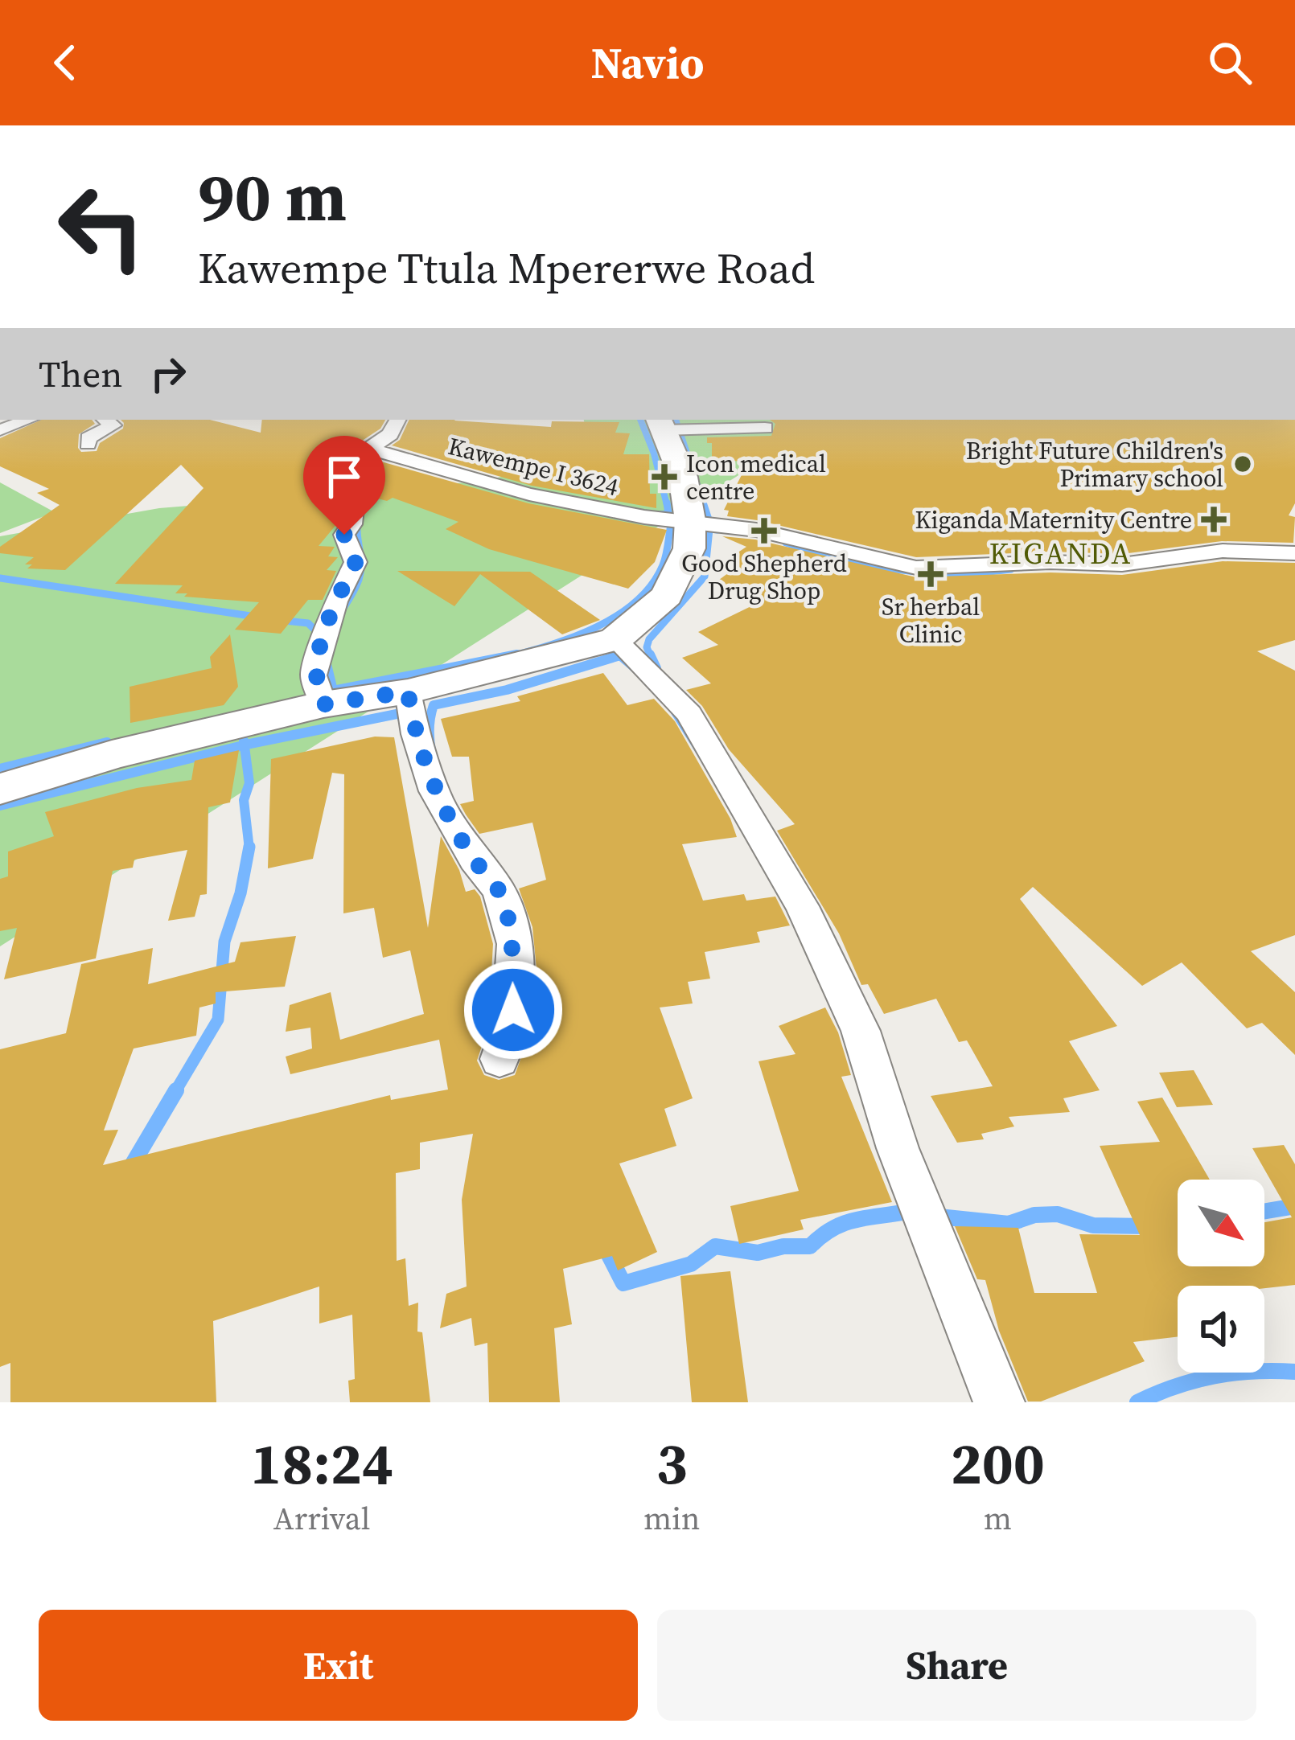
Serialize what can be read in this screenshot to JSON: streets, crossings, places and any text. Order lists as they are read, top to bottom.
{
  "streets": {
    "street": ["Kawempe I 3624"]
  },
  "districts": ["KIGANDA"],
  "places": {
    "other": ["Bright Future Children's Primary school"],
    "health": [
      "Icon medical centre",
      "Kiganda Maternity Centre",
      "Good Shepherd Drug Shop",
      "Sr herbal Clinic"
    ]
  },
  "north": "bottom right",
  "page": {
    "header": "Navio",
    "turn": ["90 m", "Kawempe Ttula Mpererwe Road"],
    "then": "Then",
    "eta": [
      "18:24",
      "Arrival",
      "3",
      "min",
      "200",
      "m"
    ],
    "buttons": ["Exit", "Share"]
  }
}
